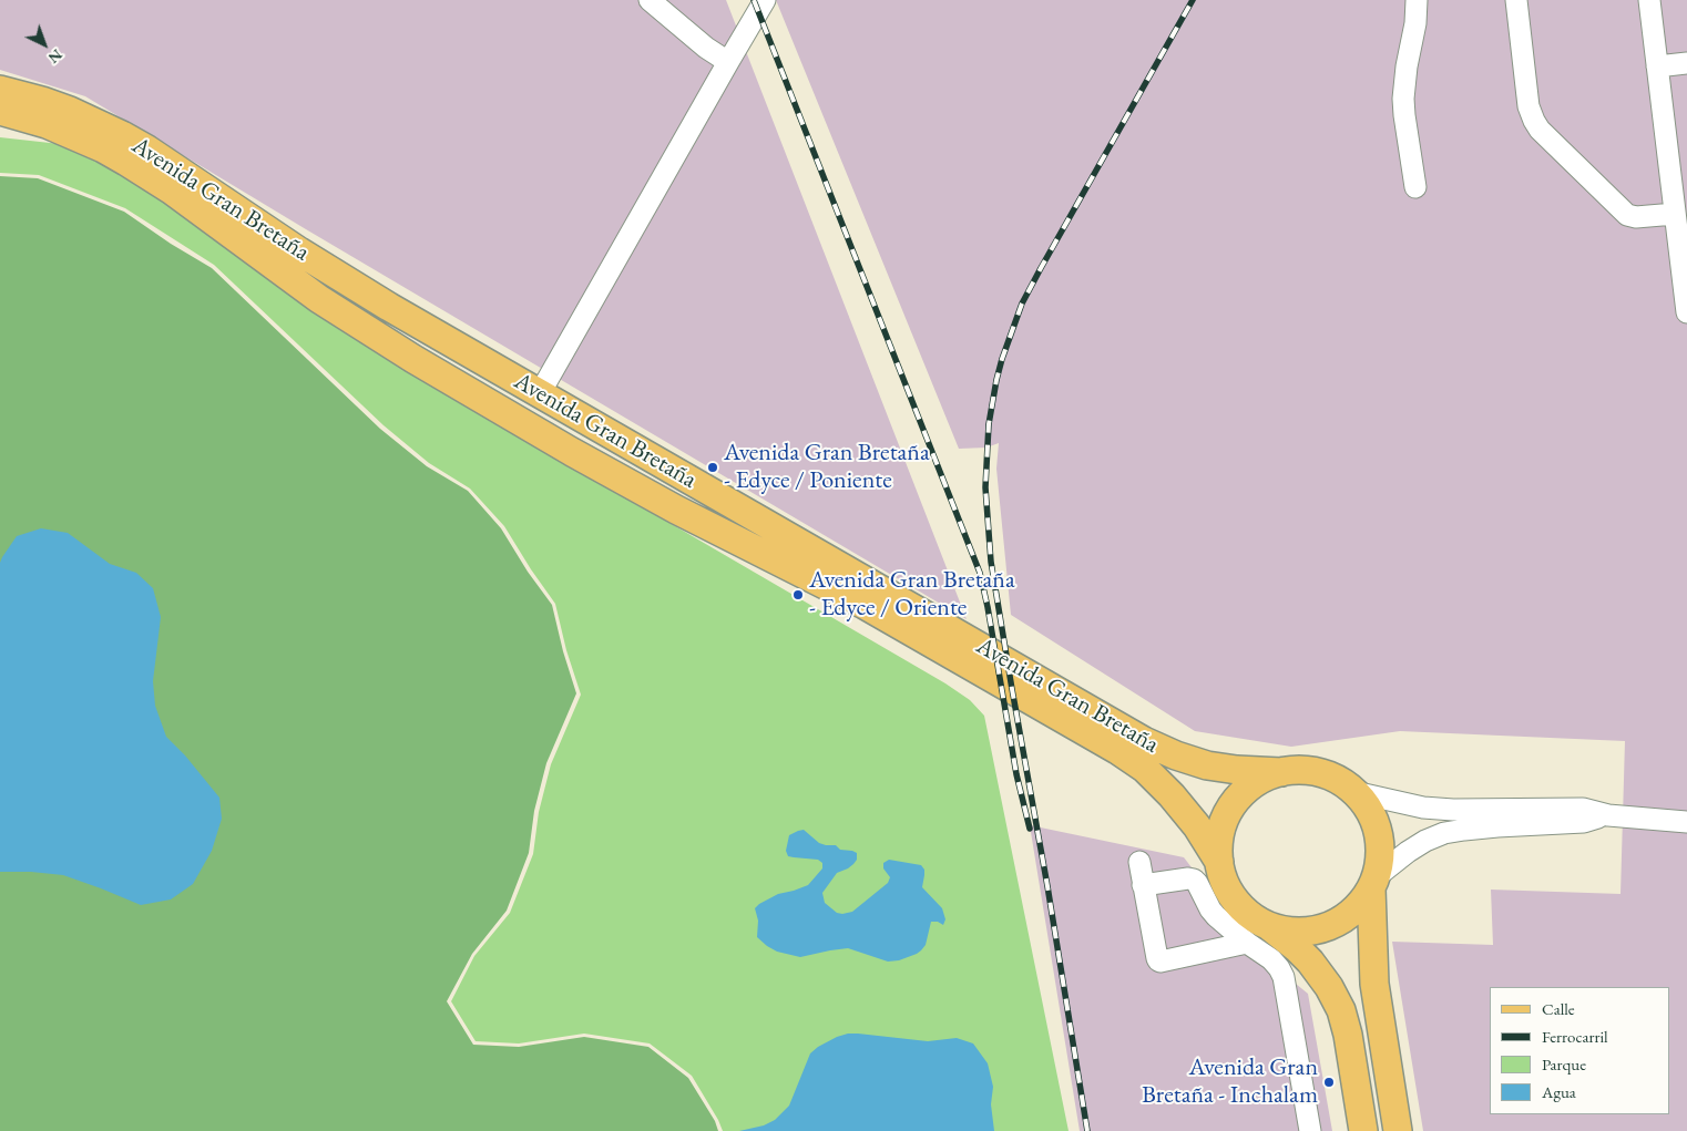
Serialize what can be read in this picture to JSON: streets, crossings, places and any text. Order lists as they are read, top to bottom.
{
  "streets": {
    "main road": ["Avenida Gran Bretaña"]
  },
  "places": ["Avenida Gran Bretaña - Edyce / Poniente", "Avenida Gran Bretaña - Edyce / Oriente", "Avenida Gran Bretaña - Inchalam"],
  "legend": [
    "Calle",
    "Ferrocarril",
    "Parque",
    "Agua"
  ],
  "north": "bottom right"
}
